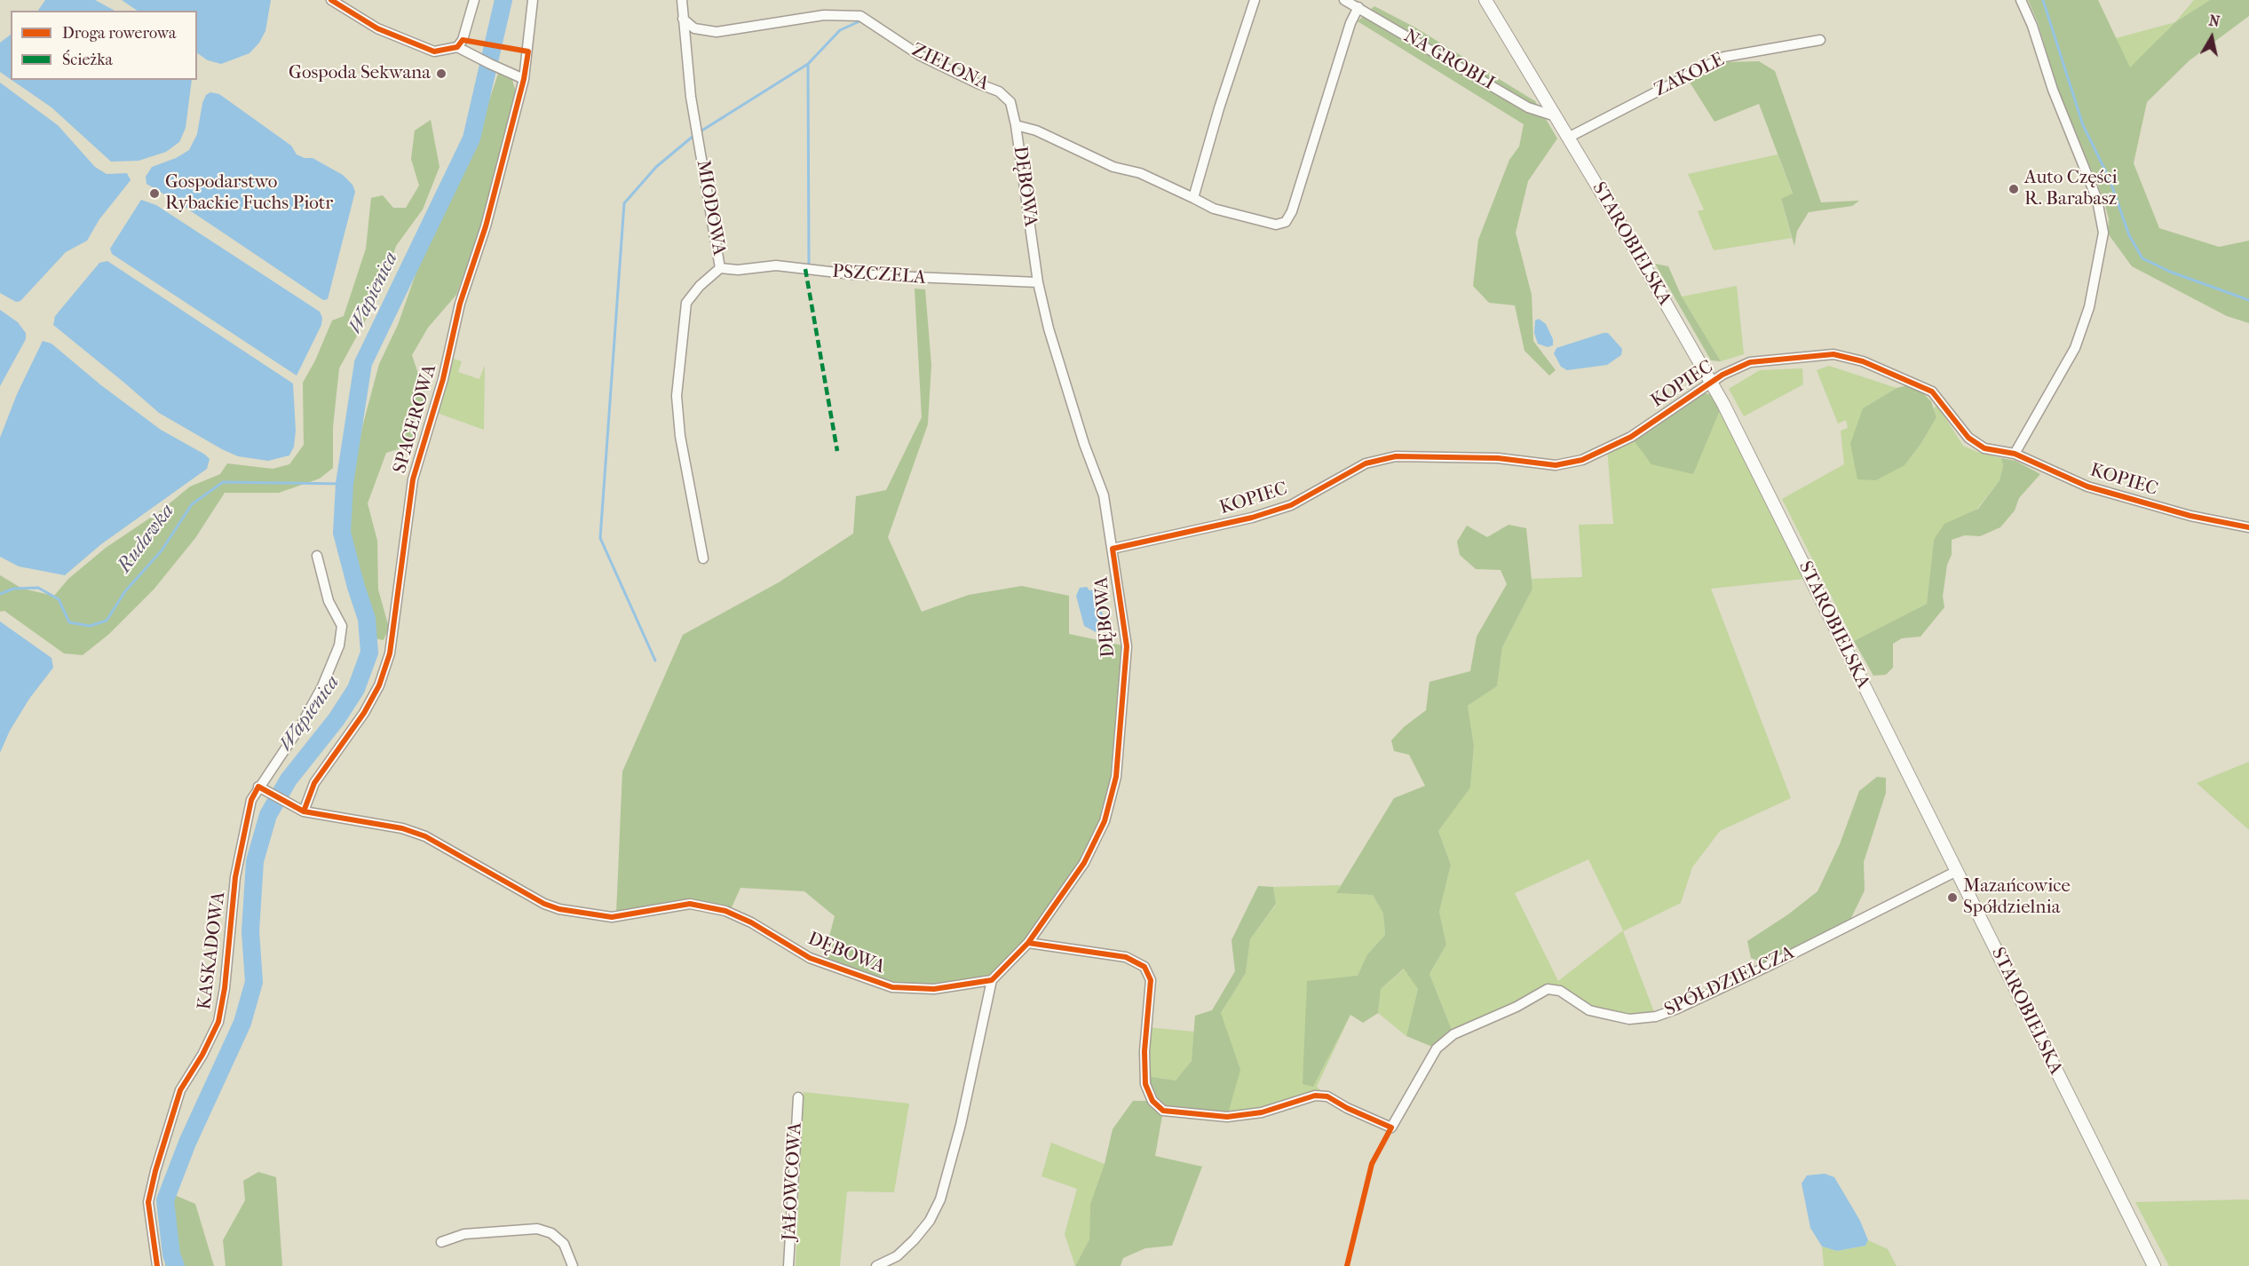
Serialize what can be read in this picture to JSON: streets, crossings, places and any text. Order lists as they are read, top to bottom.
{
  "streets": {
    "street": [
      "NA GROBLI",
      "ZIELONA",
      "ZAKOLE",
      "DĘBOWA",
      "MIODOWA",
      "STAROBIELSKA",
      "PSZCZELA",
      "KOPIEC",
      "SPACEROWA",
      "KASKADOWA",
      "SPÓŁDZIELCZA",
      "JAŁOWCOWA"
    ]
  },
  "crossings": [
    ["NA GROBLI", "STAROBIELSKA"],
    ["ZIELONA", "DĘBOWA"],
    ["ZIELONA", "MIODOWA"],
    ["ZAKOLE", "STAROBIELSKA"],
    ["DĘBOWA", "PSZCZELA"],
    ["DĘBOWA", "KOPIEC"],
    ["DĘBOWA", "SPACEROWA"],
    ["DĘBOWA", "KASKADOWA"],
    ["DĘBOWA", "SPÓŁDZIELCZA"],
    ["MIODOWA", "PSZCZELA"],
    ["STAROBIELSKA", "KOPIEC"],
    ["STAROBIELSKA", "SPÓŁDZIELCZA"]
  ],
  "water": ["Wapienica", "Rudawka"],
  "places": [
    "Gospoda Sekwana",
    "Auto Części R. Barabasz",
    "Gospodarstwo Rybackie Fuchs Piotr",
    "Mazańcowice Spółdzielnia"
  ],
  "legend": ["Droga rowerowa", "Ścieżka"],
  "north": "top"
}
